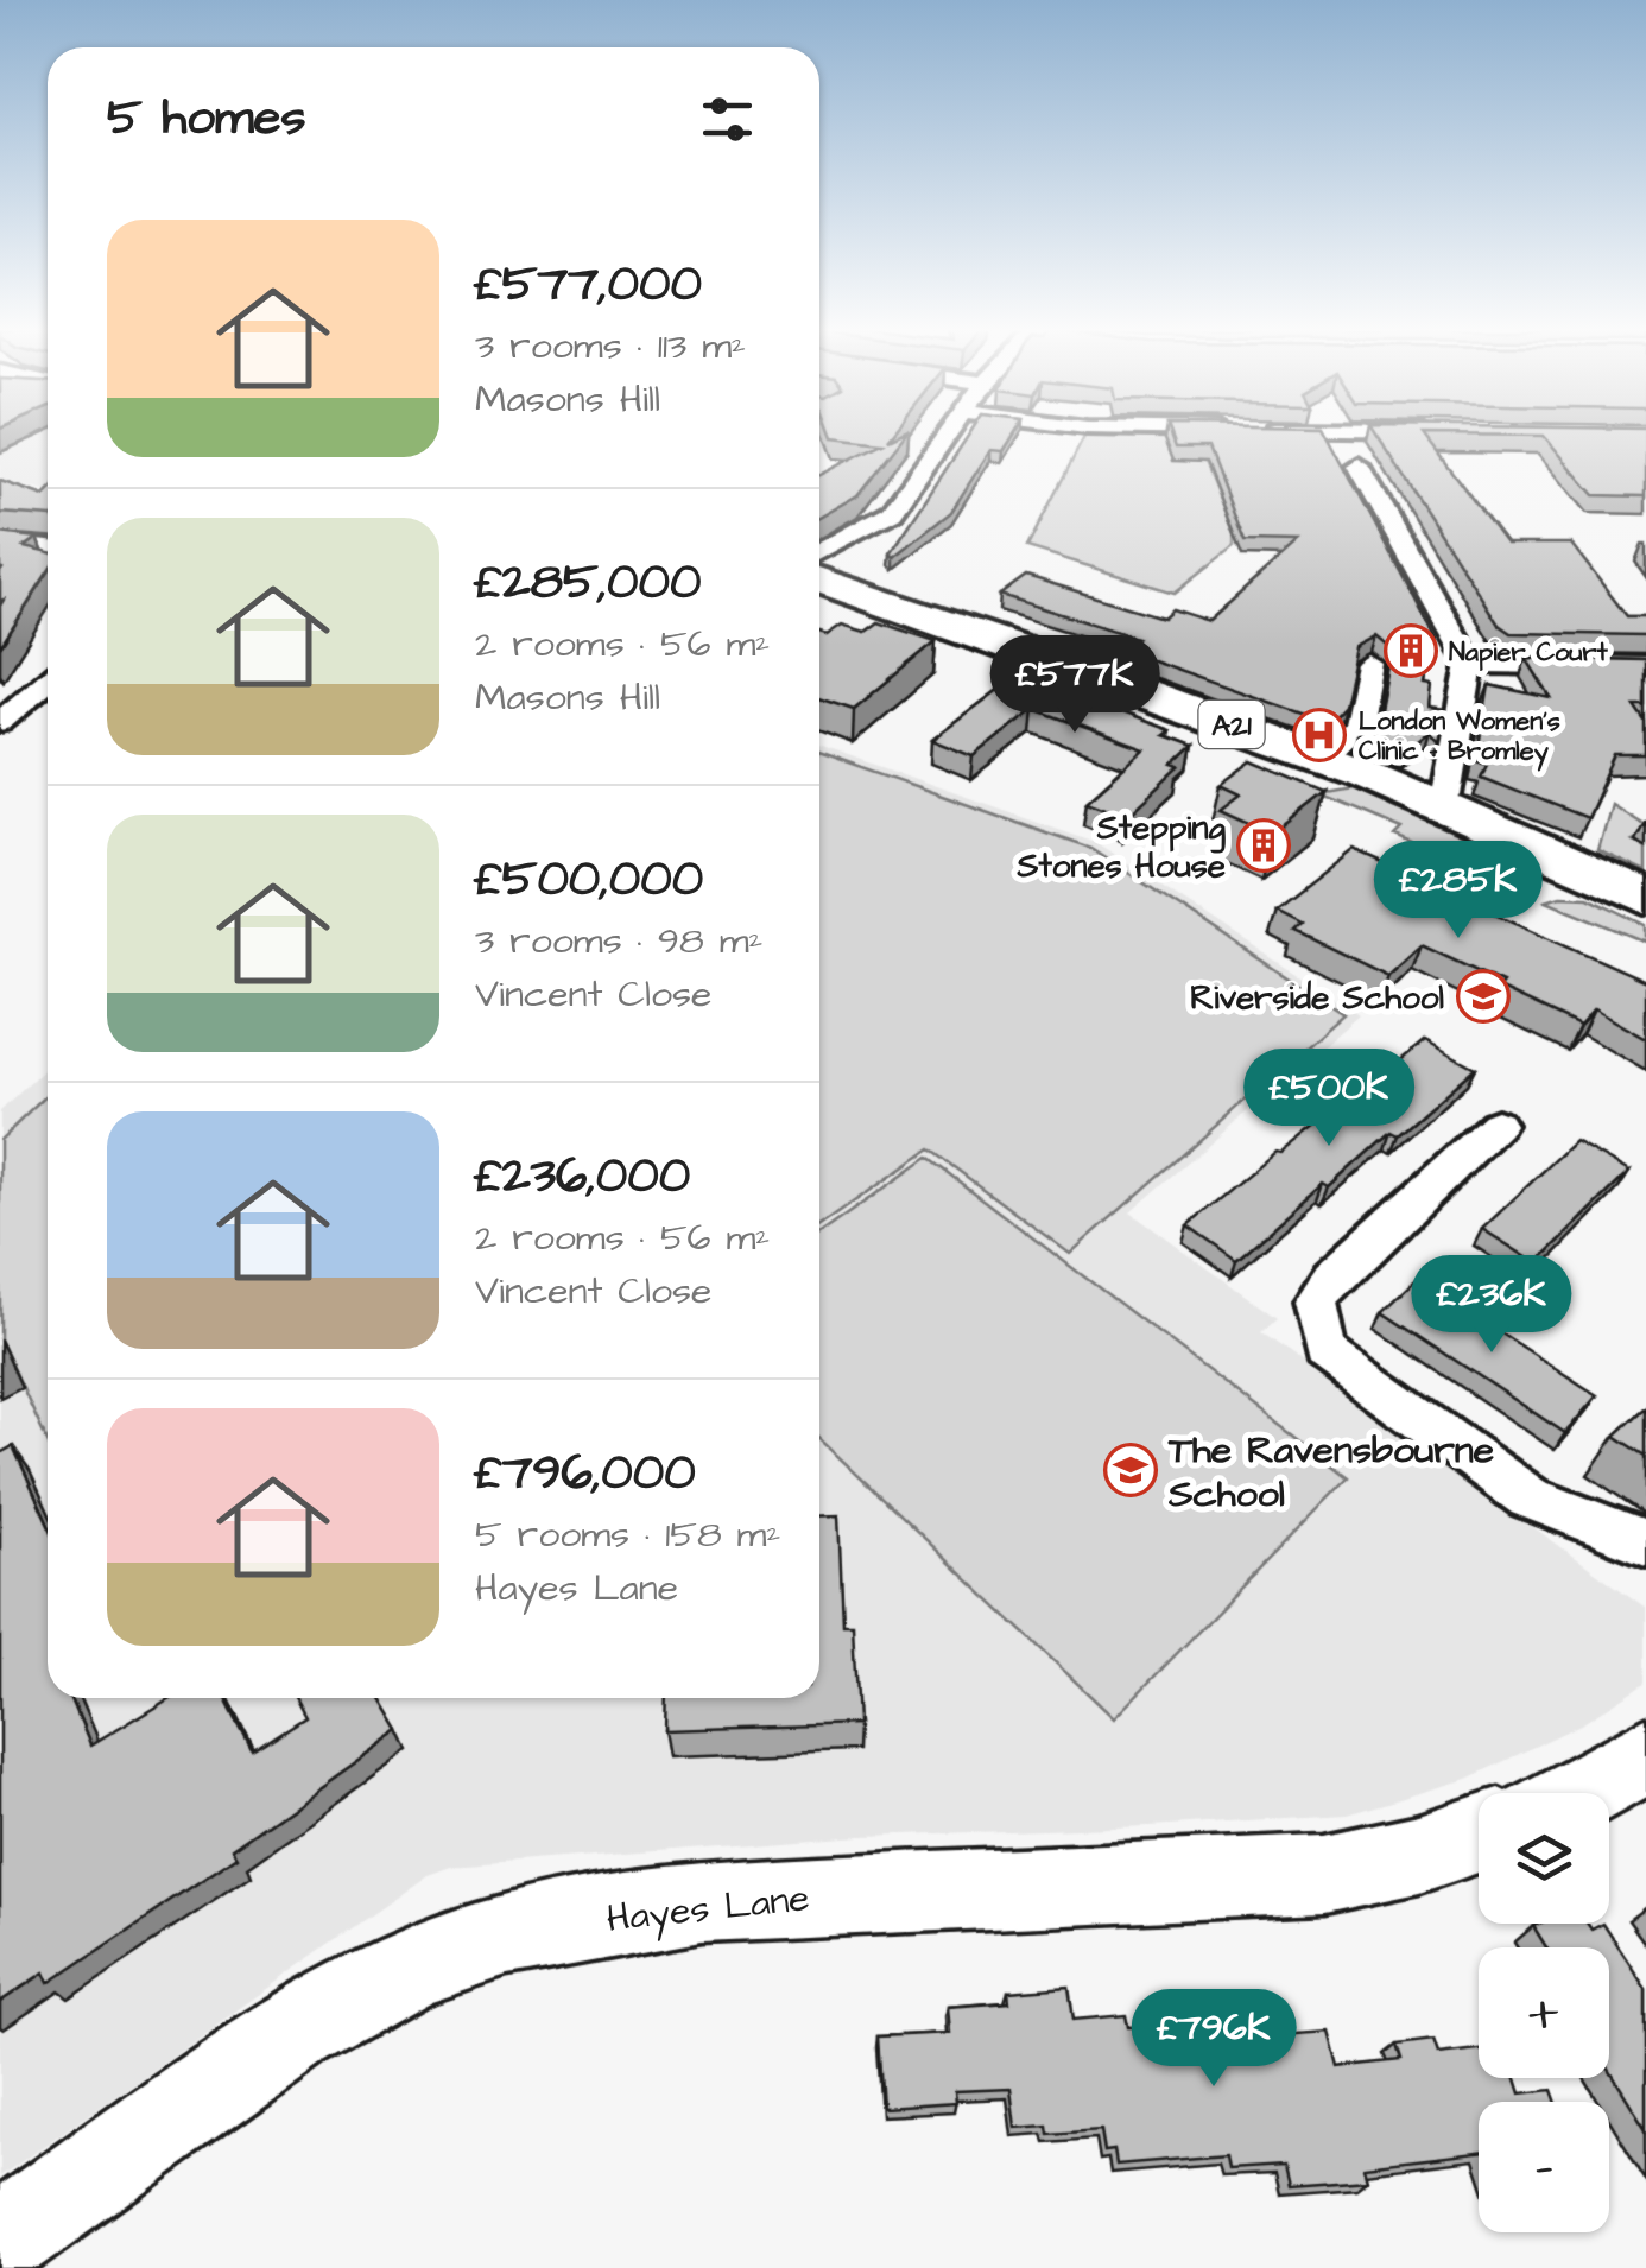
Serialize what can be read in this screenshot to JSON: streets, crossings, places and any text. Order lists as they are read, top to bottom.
{
  "streets": {
    "main road": ["A21", "Hayes Lane"]
  },
  "places": {
    "building": ["Napier Court", "Stepping Stones House"],
    "hospital": ["London Women's Clinic - Bromley"],
    "school or university": ["Riverside School", "The Ravensbourne School"]
  },
  "page": {
    "heading": "5 homes",
    "list": [
      {
        "name": "£577,000",
        "note": "3 rooms · 113 m² · Masons Hill"
      },
      {
        "name": "£285,000",
        "note": "2 rooms · 56 m² · Masons Hill"
      },
      {
        "name": "£500,000",
        "note": "3 rooms · 98 m² · Vincent Close"
      },
      {
        "name": "£236,000",
        "note": "2 rooms · 56 m² · Vincent Close"
      },
      {
        "name": "£796,000",
        "note": "5 rooms · 158 m² · Hayes Lane"
      }
    ],
    "price": [
      "£577K",
      "£285K",
      "£500K",
      "£236K",
      "£796K"
    ],
    "map_buttons": ["+", "−"]
  }
}
